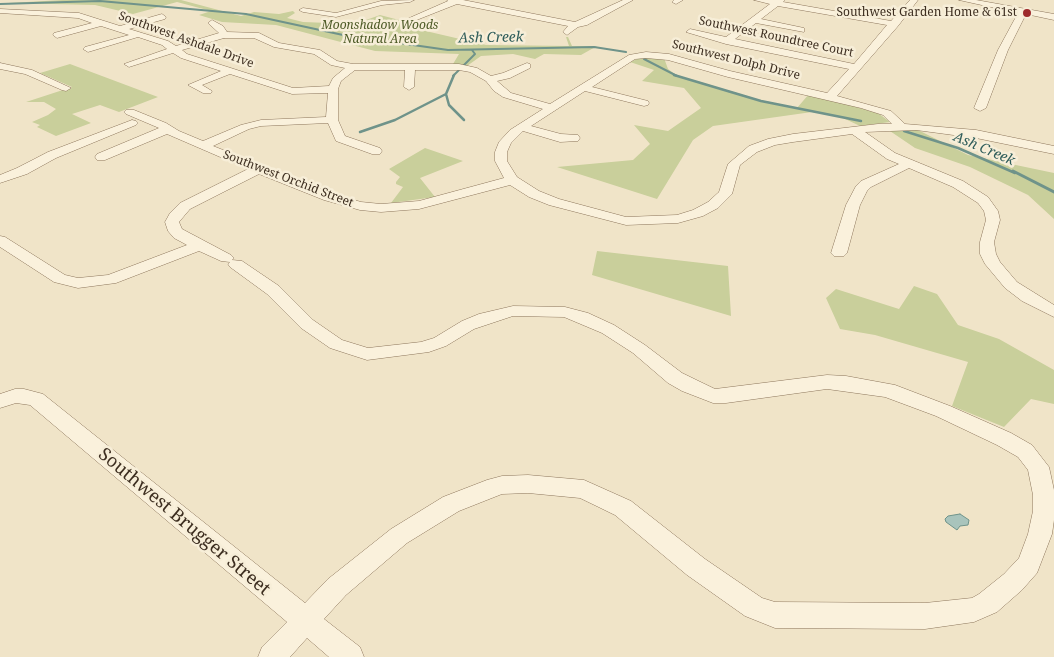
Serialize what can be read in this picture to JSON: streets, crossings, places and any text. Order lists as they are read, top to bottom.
{
  "streets": {
    "street": [
      "Southwest Roundtree Court",
      "Southwest Ashdale Drive",
      "Southwest Dolph Drive",
      "Southwest Orchid Street",
      "Southwest Brugger Street"
    ]
  },
  "crossings": [
    ["Southwest Dolph Drive", "Southwest Orchid Street"]
  ],
  "water": ["Ash Creek"],
  "parks": ["Moonshadow Woods Natural Area"],
  "places": ["Southwest Garden Home & 61st"]
}
